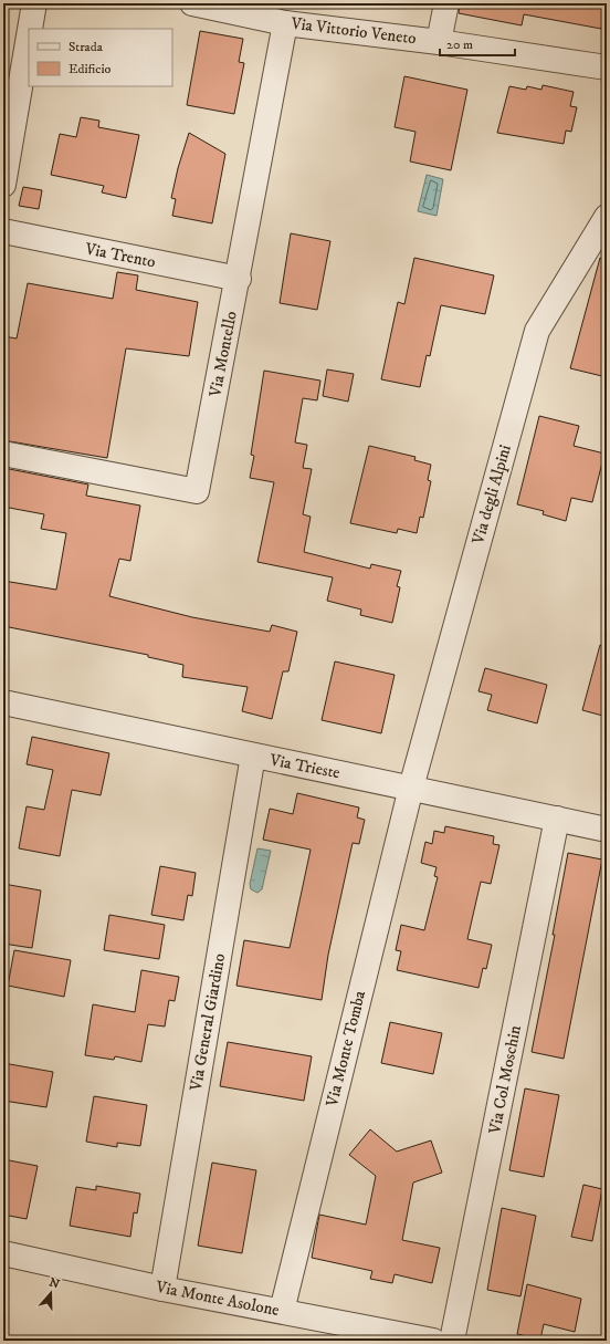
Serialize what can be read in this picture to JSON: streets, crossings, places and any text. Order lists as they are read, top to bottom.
{
  "streets": {
    "street": [
      "Via Vittorio Veneto",
      "Via Trento",
      "Via Montello",
      "Via degli Alpini",
      "Via Trieste",
      "Via General Giardino",
      "Via Monte Tomba",
      "Via Col Moschin",
      "Via Monte Asolone"
    ]
  },
  "crossings": [
    ["Via Vittorio Veneto", "Via Montello"],
    ["Via Trento", "Via Montello"],
    ["Via degli Alpini", "Via Trieste"],
    ["Via degli Alpini", "Via Monte Tomba"],
    ["Via Trieste", "Via General Giardino"],
    ["Via Trieste", "Via Monte Tomba"],
    ["Via Trieste", "Via Col Moschin"],
    ["Via General Giardino", "Via Monte Asolone"],
    ["Via Monte Tomba", "Via Monte Asolone"]
  ],
  "legend": ["Strada", "Edificio"],
  "scale_bar": "20 m",
  "north": "top"
}
